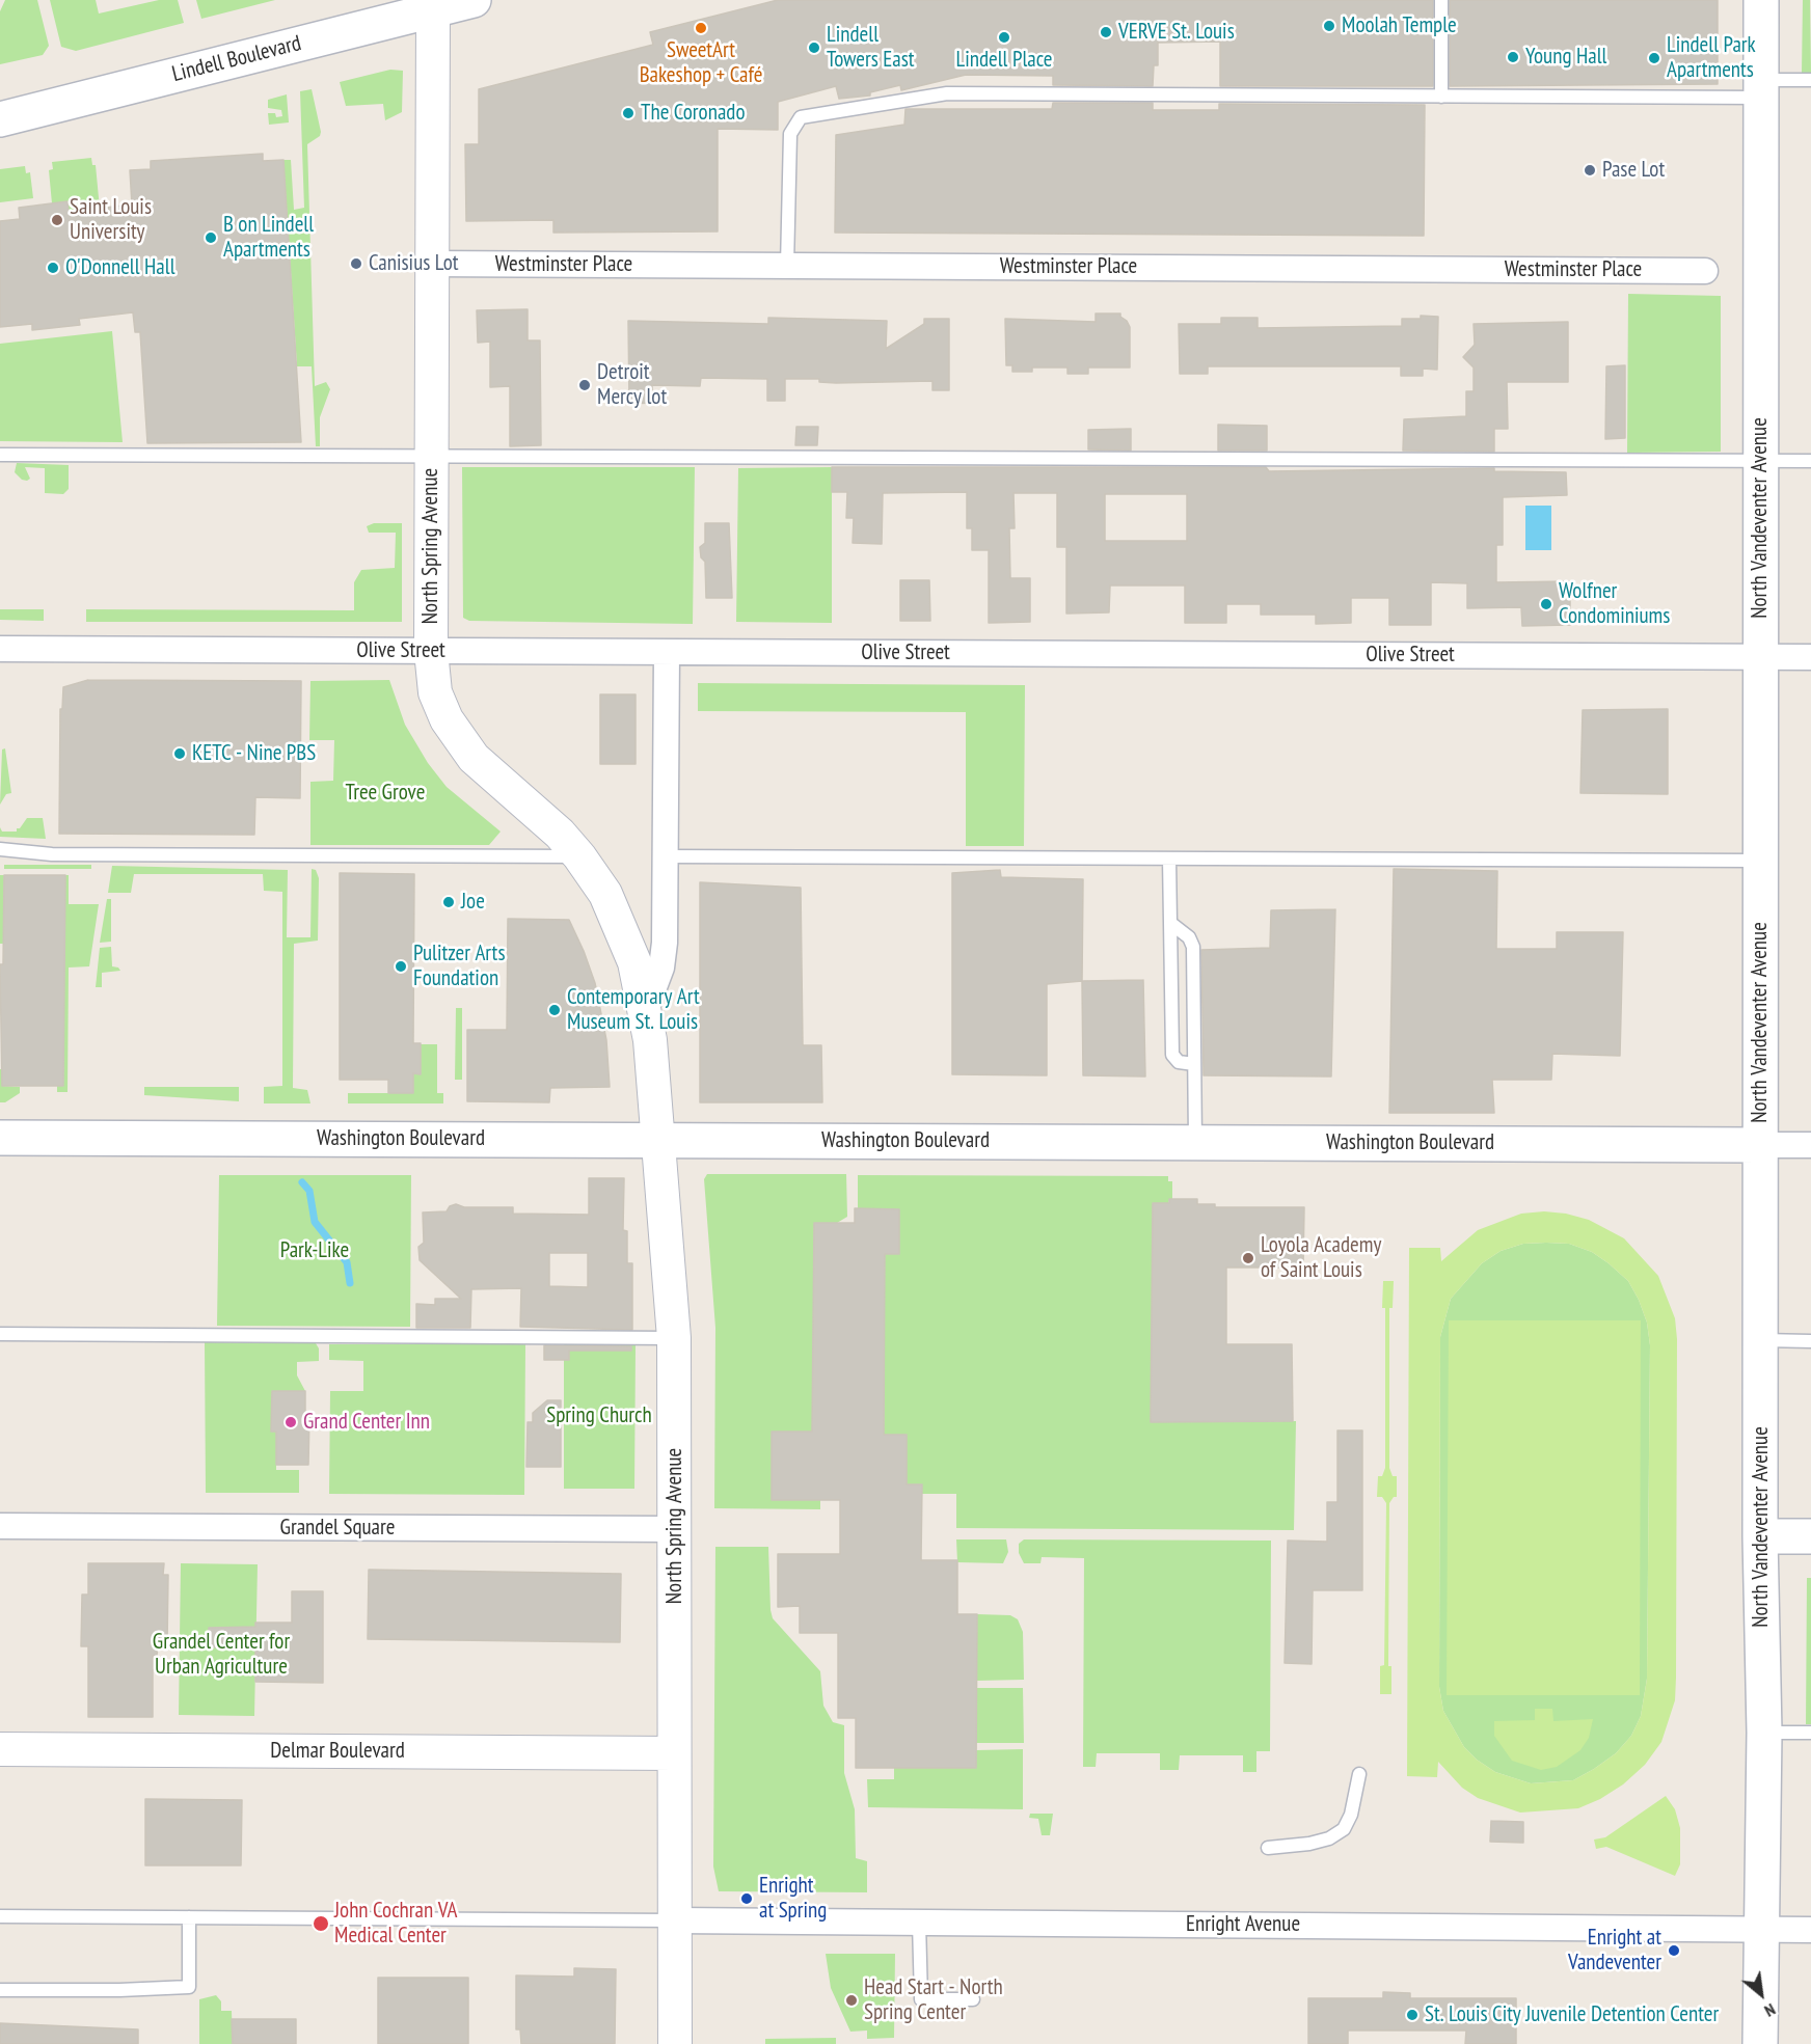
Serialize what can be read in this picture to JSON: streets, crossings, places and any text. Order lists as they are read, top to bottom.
{
  "streets": {
    "main road": ["Lindell Boulevard", "North Vandeventer Avenue", "Washington Boulevard"],
    "street": [
      "Westminster Place",
      "North Spring Avenue",
      "Olive Street",
      "Grandel Square",
      "Delmar Boulevard",
      "Enright Avenue"
    ]
  },
  "crossings": [
    ["Lindell Boulevard", "North Spring Avenue"],
    ["Westminster Place", "North Spring Avenue"],
    ["North Vandeventer Avenue", "Olive Street"],
    ["North Vandeventer Avenue", "Washington Boulevard"],
    ["North Vandeventer Avenue", "Enright Avenue"],
    ["North Spring Avenue", "Olive Street"],
    ["North Spring Avenue", "Washington Boulevard"],
    ["North Spring Avenue", "Grandel Square"],
    ["North Spring Avenue", "Delmar Boulevard"],
    ["North Spring Avenue", "Enright Avenue"]
  ],
  "parks": [
    "Tree Grove",
    "Park-Like",
    "Spring Church",
    "Grandel Center for Urban Agriculture"
  ],
  "places": [
    "Moolah Temple",
    "SweetArt Bakeshop + Café",
    "VERVE St. Louis",
    "Lindell Place",
    "Lindell Towers East",
    "Young Hall",
    "Lindell Park Apartments",
    "The Coronado",
    "Pase Lot",
    "Saint Louis University",
    "B on Lindell Apartments",
    "Canisius Lot",
    "O'Donnell Hall",
    "Detroit Mercy lot",
    "Wolfner Condominiums",
    "KETC - Nine PBS",
    "Joe",
    "Pulitzer Arts Foundation",
    "Contemporary Art Museum St. Louis",
    "Loyola Academy of Saint Louis",
    "Grand Center Inn",
    "Enright at Spring",
    "John Cochran VA Medical Center",
    "Enright at Vandeventer",
    "Head Start - North Spring Center",
    "St. Louis City Juvenile Detention Center"
  ],
  "north": "bottom right"
}
